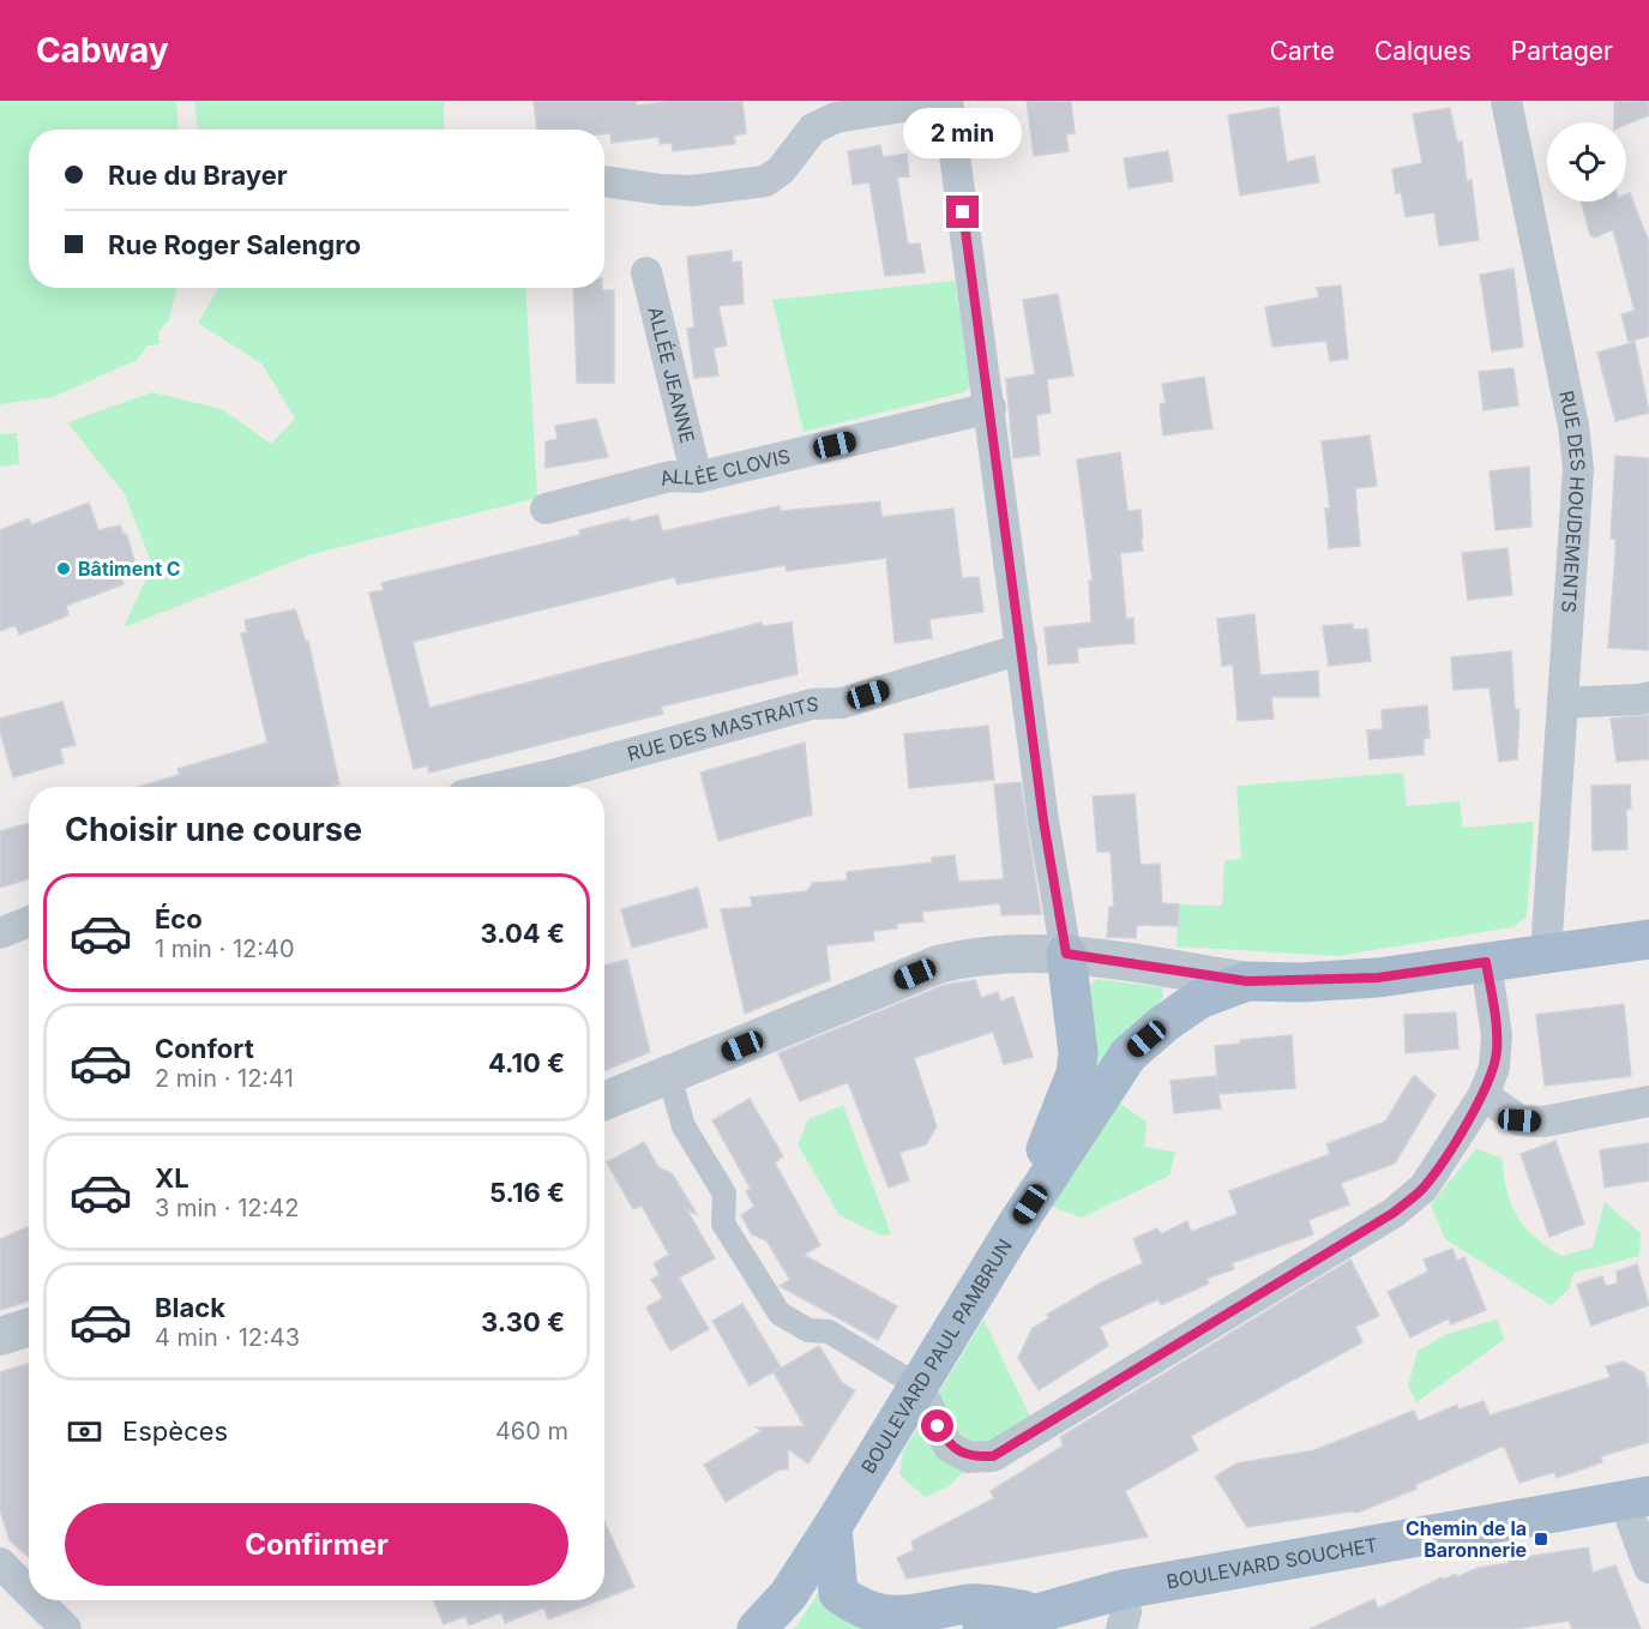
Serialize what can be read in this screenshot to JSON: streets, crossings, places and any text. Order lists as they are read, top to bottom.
{
  "streets": {
    "main road": ["BOULEVARD PAUL PAMBRUN", "BOULEVARD SOUCHET"],
    "street": [
      "ALLÉE JEANNE",
      "ALLÉE CLOVIS",
      "RUE DES HOUDEMENTS",
      "RUE DES MASTRAITS"
    ]
  },
  "crossings": [
    ["ALLÉE JEANNE", "ALLÉE CLOVIS"],
    ["RUE DES HOUDEMENTS", "BOULEVARD PAUL PAMBRUN"]
  ],
  "places": {
    "other": ["Bâtiment C"],
    "transit": ["Chemin de la Baronnerie"]
  },
  "page": {
    "header": "Cabway",
    "nav": ["Carte", "Calques", "Partager"],
    "bubble": "2 min",
    "banner": ["Rue du Brayer", "Rue Roger Salengro"],
    "heading": "Choisir une course",
    "list": [
      {
        "name": "Éco",
        "note": "1 min · 12:40",
        "value": "3.04 €"
      },
      {
        "name": "Confort",
        "note": "2 min · 12:41",
        "value": "4.10 €"
      },
      {
        "name": "XL",
        "note": "3 min · 12:42",
        "value": "5.16 €"
      },
      {
        "name": "Black",
        "note": "4 min · 12:43",
        "value": "3.30 €"
      }
    ],
    "pay": ["Espèces", "460 m"],
    "buttons": "Confirmer"
  }
}
